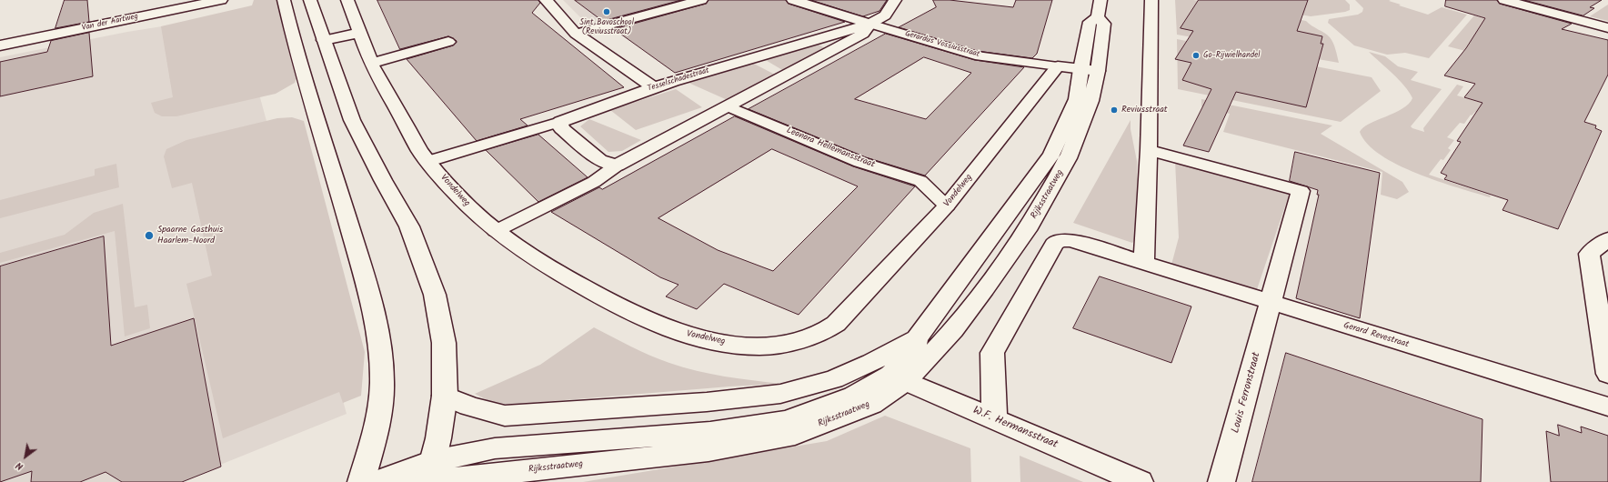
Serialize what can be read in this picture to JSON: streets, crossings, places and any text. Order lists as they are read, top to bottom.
{
  "streets": {
    "street": [
      "Van der Aartweg",
      "Gerardus Vossiusstraat",
      "Tesselschadestraat",
      "Leonora Hellemansstraat",
      "Vondelweg",
      "Rijksstraatweg",
      "Gerard Revestraat",
      "Louis Ferronstraat",
      "W.F. Hermansstraat"
    ]
  },
  "crossings": [
    ["Gerardus Vossiusstraat", "Tesselschadestraat"],
    ["Gerardus Vossiusstraat", "Vondelweg"],
    ["Tesselschadestraat", "Leonora Hellemansstraat"],
    ["Tesselschadestraat", "Vondelweg"],
    ["Leonora Hellemansstraat", "Vondelweg"],
    ["Rijksstraatweg", "W.F. Hermansstraat"],
    ["Gerard Revestraat", "Louis Ferronstraat"]
  ],
  "places": [
    "Sint Bavoschool (Reviusstraat)",
    "Go-Rijwielhandel",
    "Reviusstraat",
    "Spaarne Gasthuis Haarlem-Noord"
  ],
  "north": "bottom left"
}
